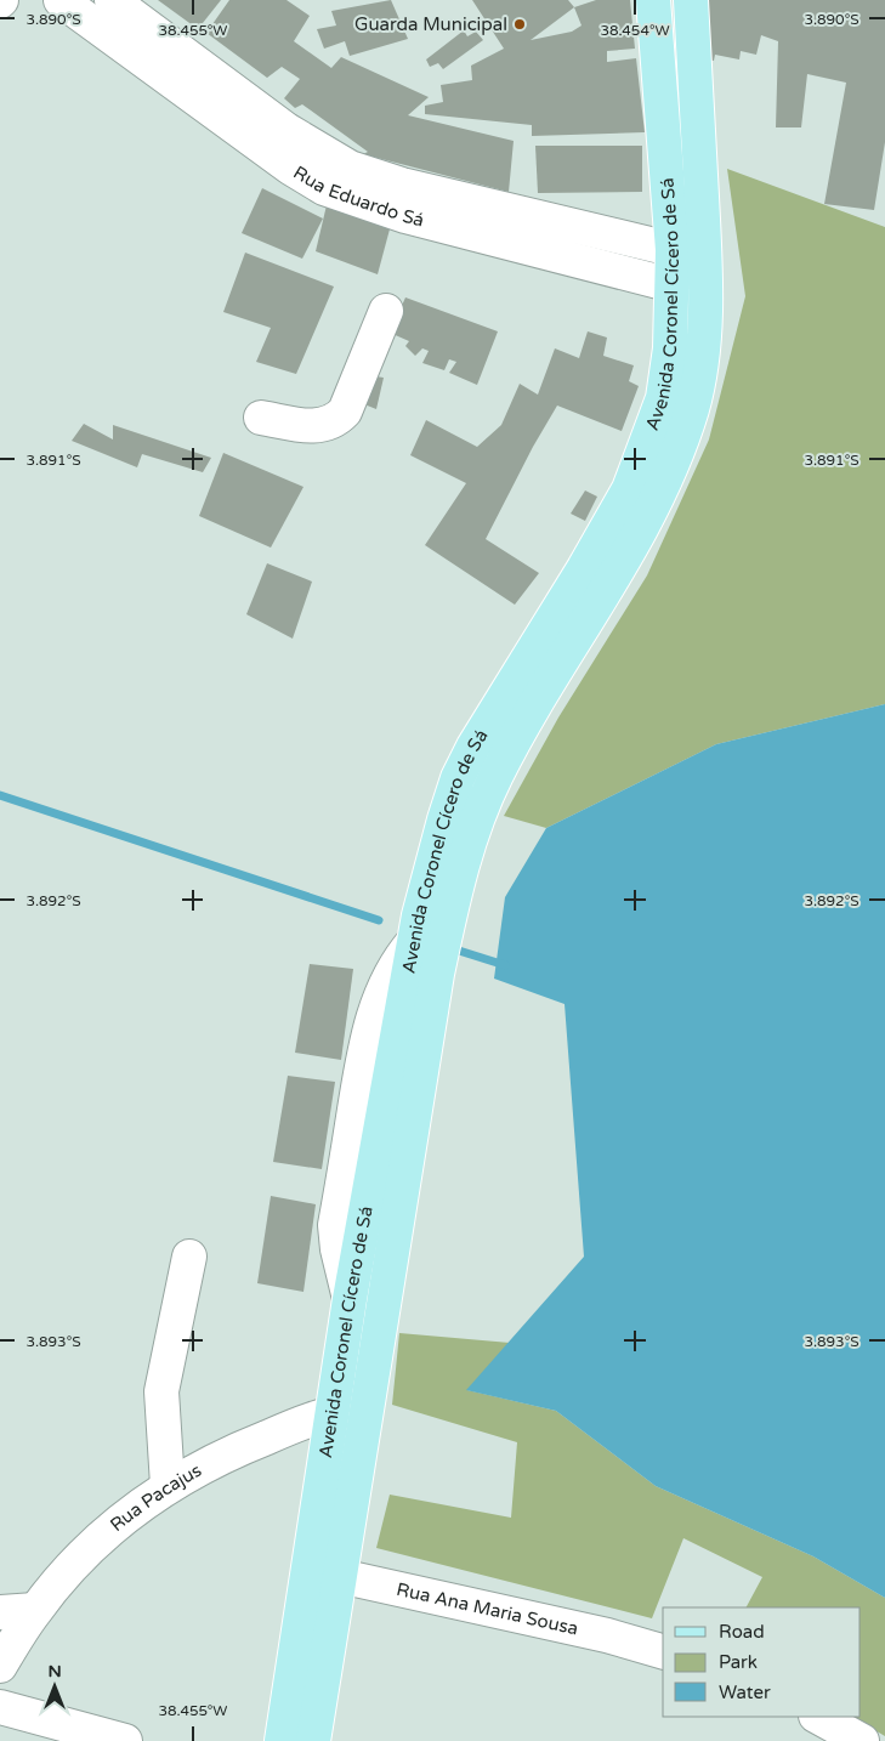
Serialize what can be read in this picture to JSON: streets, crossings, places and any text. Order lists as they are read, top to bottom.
{
  "streets": {
    "main road": ["Avenida Coronel Cícero de Sá"],
    "street": ["Rua Eduardo Sá", "Rua Pacajus", "Rua Ana Maria Sousa"]
  },
  "crossings": [
    ["Rua Eduardo Sá", "Avenida Coronel Cícero de Sá"],
    ["Avenida Coronel Cícero de Sá", "Rua Pacajus"],
    ["Avenida Coronel Cícero de Sá", "Rua Ana Maria Sousa"]
  ],
  "places": ["Guarda Municipal"],
  "legend": ["Road", "Park", "Water"],
  "north": "top",
  "coordinates": [
    "3.890°S",
    "38.455°W",
    "38.454°W",
    "3.891°S",
    "3.892°S",
    "3.893°S"
  ]
}
